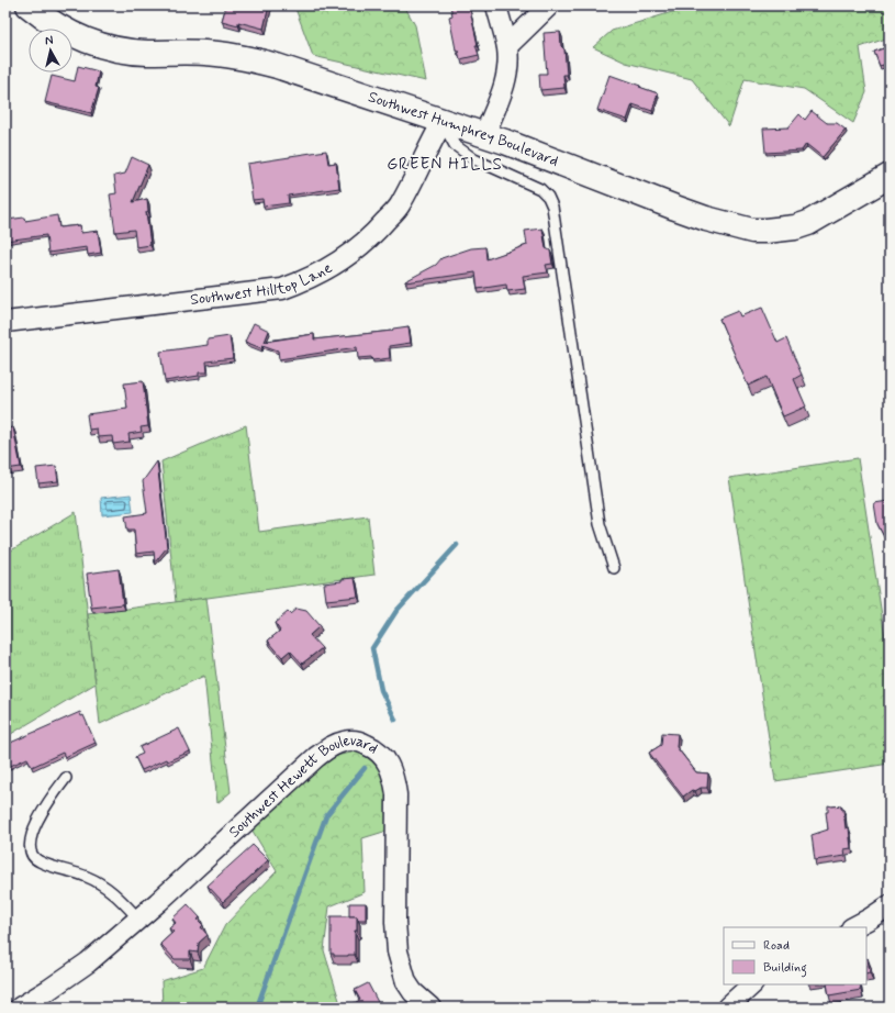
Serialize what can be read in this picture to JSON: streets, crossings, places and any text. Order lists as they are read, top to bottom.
{
  "streets": {
    "main road": ["Southwest Humphrey Boulevard"],
    "street": ["Southwest Hilltop Lane", "Southwest Hewett Boulevard"]
  },
  "crossings": [
    ["Southwest Humphrey Boulevard", "Southwest Hilltop Lane"]
  ],
  "districts": ["GREEN HILLS"],
  "legend": ["Road", "Building"],
  "north": "top"
}
